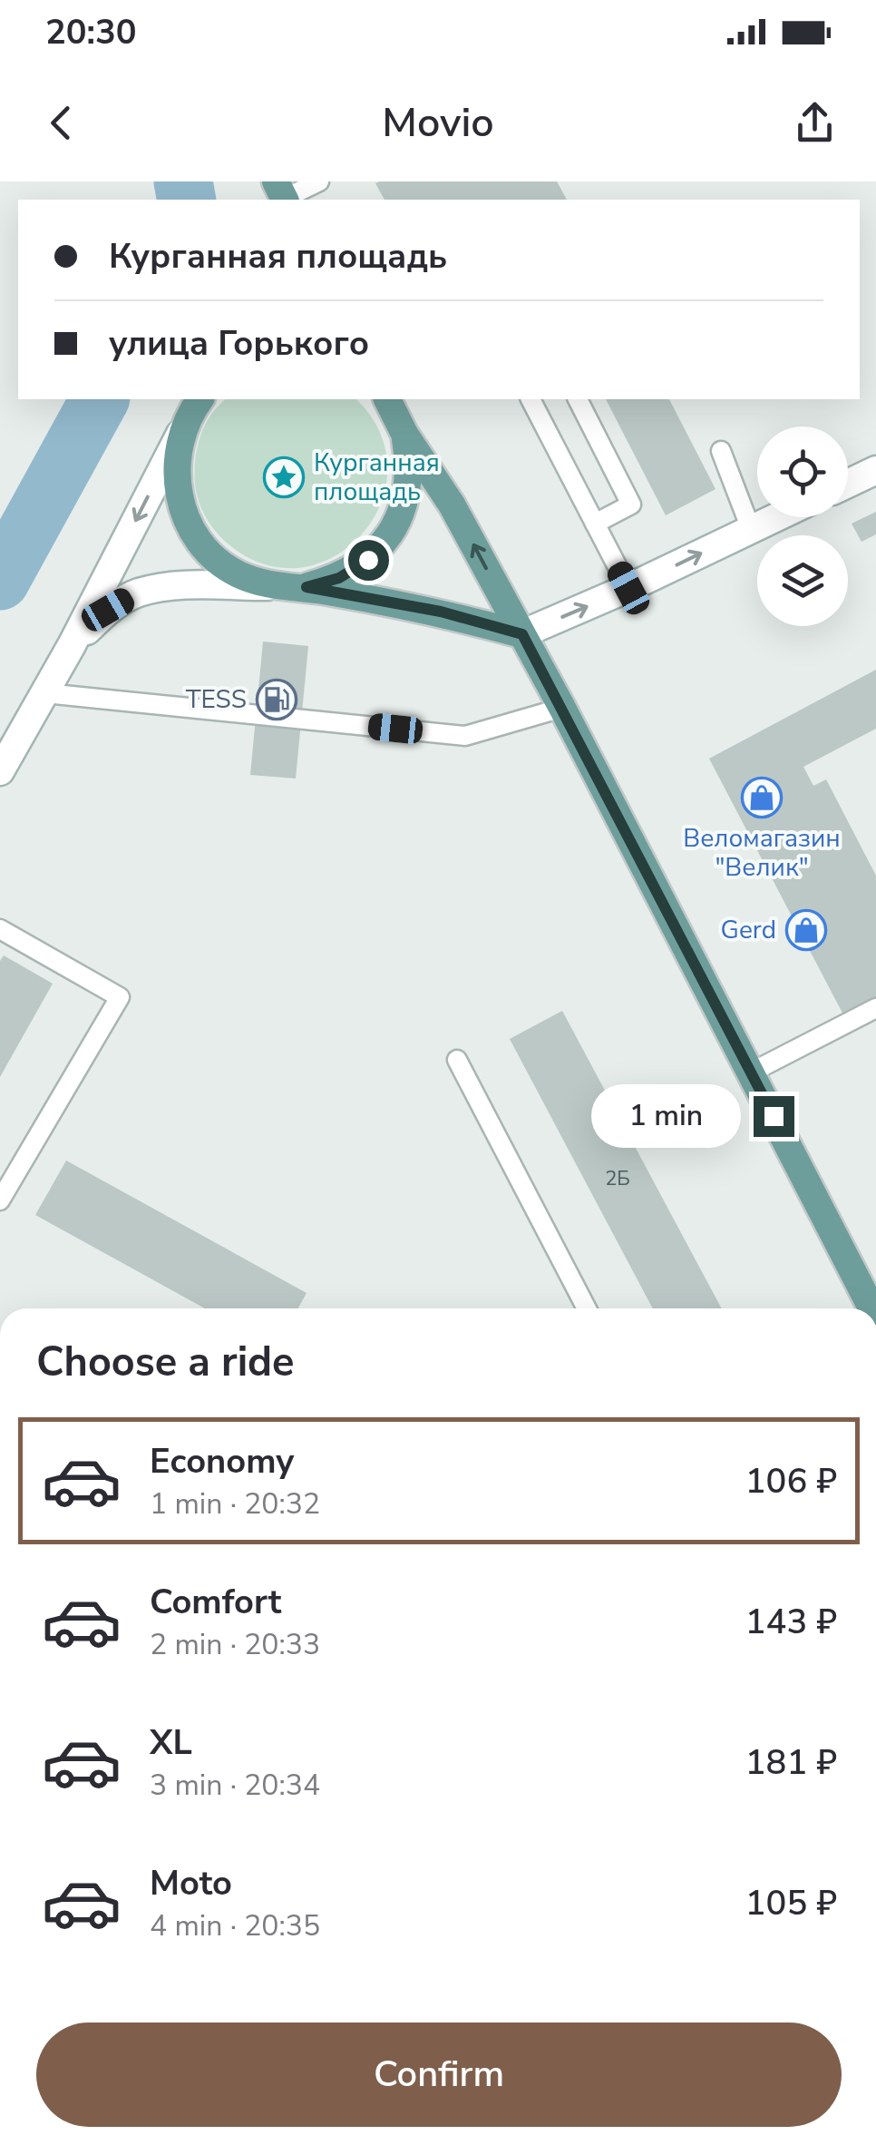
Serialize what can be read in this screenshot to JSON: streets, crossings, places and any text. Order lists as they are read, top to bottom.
{
  "places": {
    "place": ["Курганная площадь"],
    "fuel station": ["TESS"],
    "shop": ["Веломагазин \"Велик\"", "Gerd"]
  },
  "house_numbers": ["2Б"],
  "page": {
    "status": "20:30",
    "header": "Movio",
    "banner": ["Курганная площадь", "улица Горького"],
    "bubble": "1 min",
    "heading": "Choose a ride",
    "list": [
      {
        "name": "Economy",
        "note": "1 min · 20:32",
        "value": "106 ₽"
      },
      {
        "name": "Comfort",
        "note": "2 min · 20:33",
        "value": "143 ₽"
      },
      {
        "name": "XL",
        "note": "3 min · 20:34",
        "value": "181 ₽"
      },
      {
        "name": "Moto",
        "note": "4 min · 20:35",
        "value": "105 ₽"
      }
    ],
    "buttons": "Confirm"
  }
}
